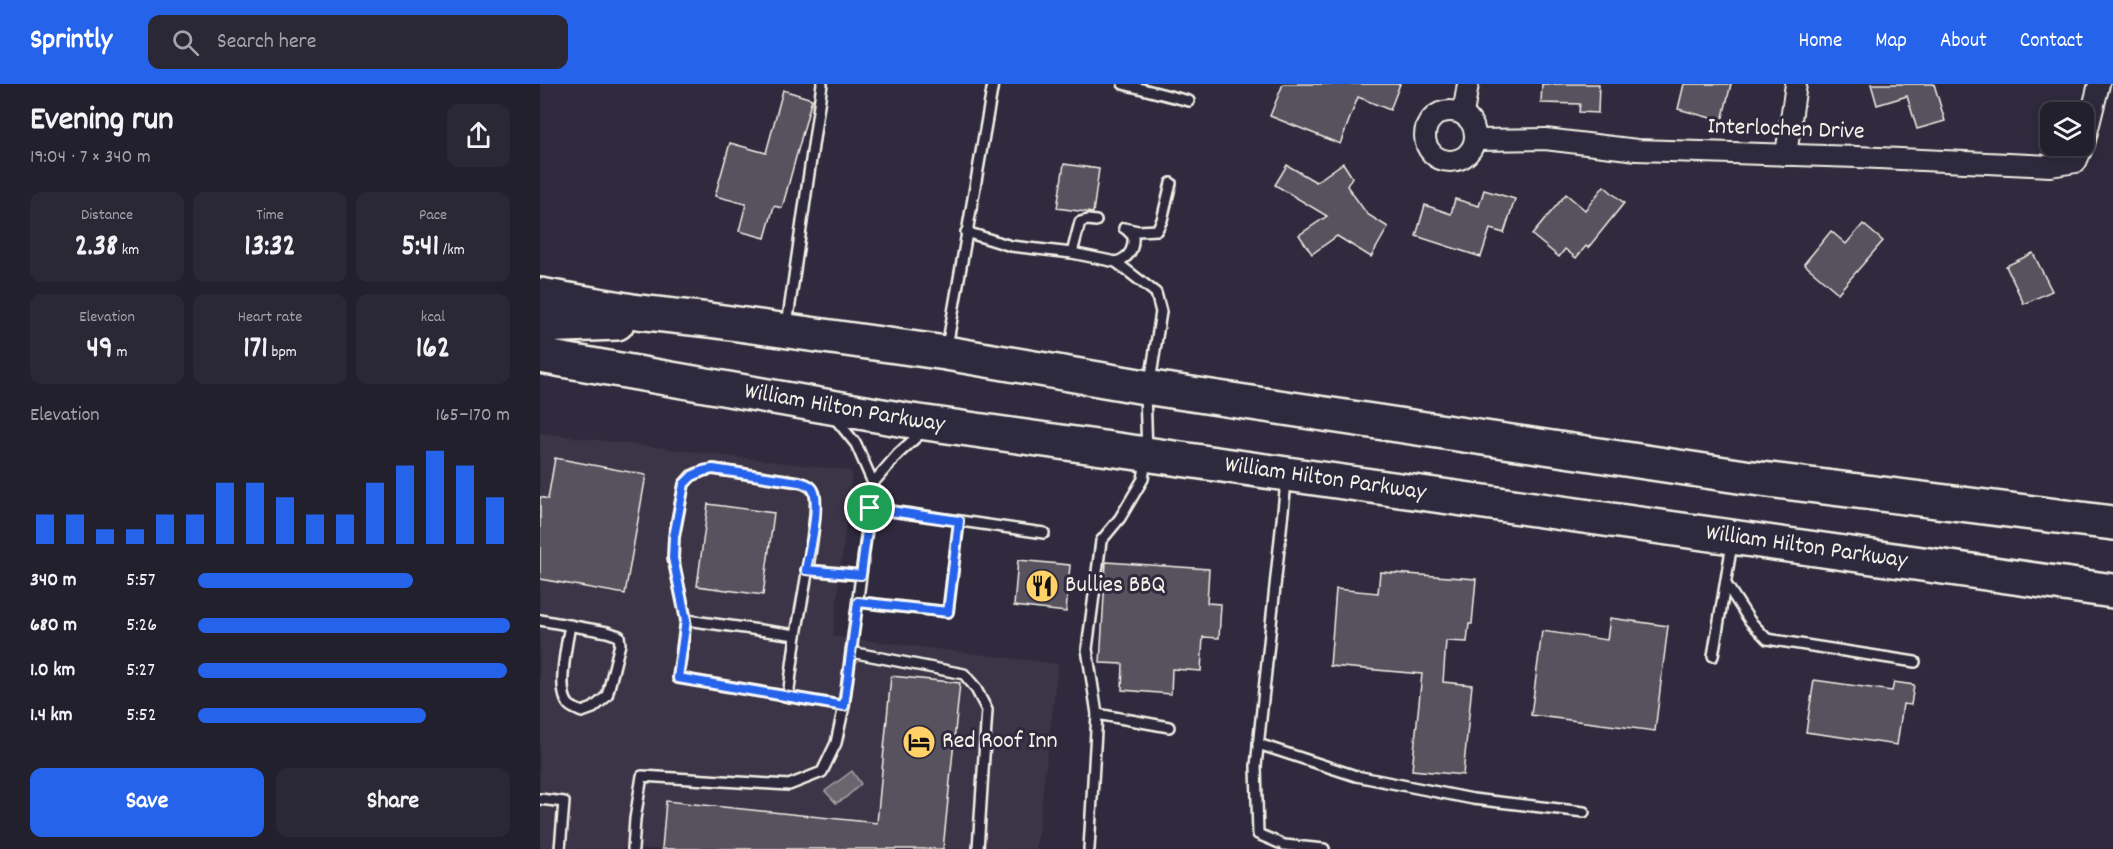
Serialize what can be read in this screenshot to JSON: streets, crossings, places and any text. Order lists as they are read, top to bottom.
{
  "streets": {
    "highway": ["William Hilton Parkway"],
    "street": ["Interlochen Drive"]
  },
  "places": {
    "restaurant": ["Bullies BBQ"],
    "hotel": ["Red Roof Inn"]
  },
  "page": {
    "header": "Sprintly",
    "search": "Search here",
    "nav": [
      "Home",
      "Map",
      "About",
      "Contact"
    ],
    "heading": ["Evening run", "19:04 · 7 × 340 m"],
    "stats": [
      ["Distance", "2.38 km"],
      ["Time", "13:32"],
      ["Pace", "5:41 /km"],
      ["Elevation", "49 m"],
      ["Heart rate", "171 bpm"],
      ["kcal", "162"]
    ],
    "chart": ["Elevation", "165–170 m"],
    "list": [
      {
        "name": "340 m",
        "note": "5:57"
      },
      {
        "name": "680 m",
        "note": "5:26"
      },
      {
        "name": "1.0 km",
        "note": "5:27"
      },
      {
        "name": "1.4 km",
        "note": "5:52"
      }
    ],
    "buttons": ["Save", "Share"]
  }
}
